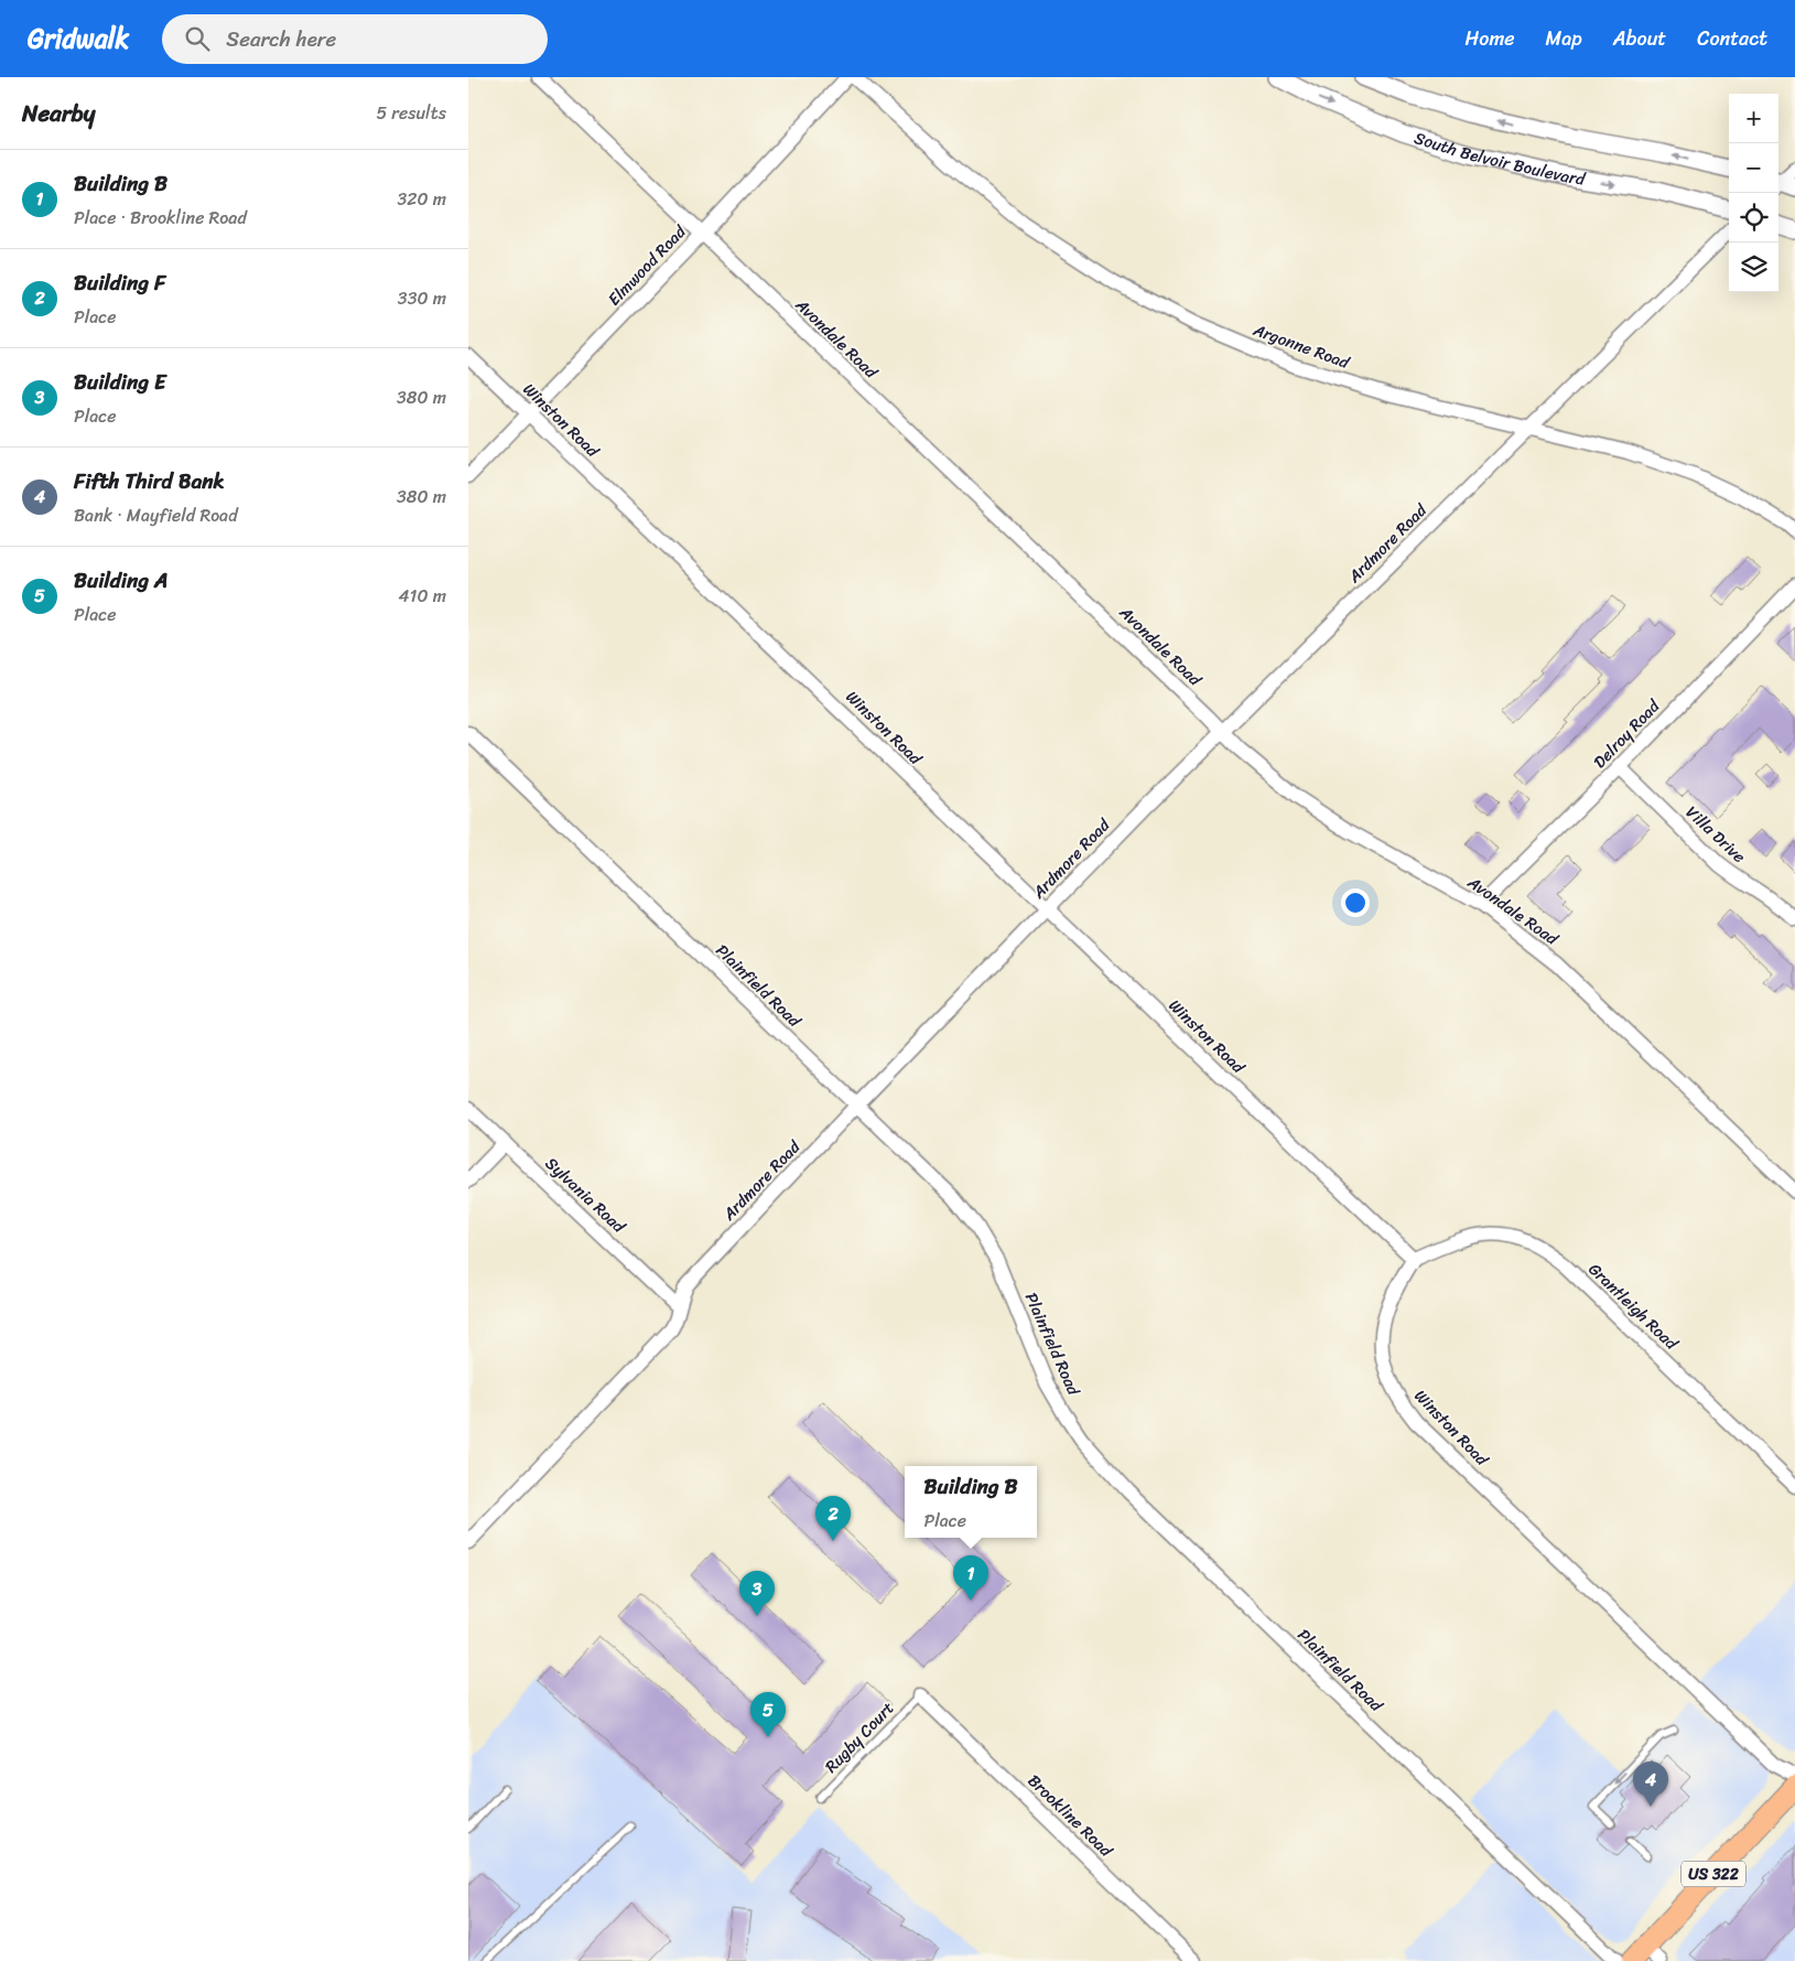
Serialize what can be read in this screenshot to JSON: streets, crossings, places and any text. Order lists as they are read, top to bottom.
{
  "streets": {
    "main road": ["US 322"],
    "street": [
      "South Belvoir Boulevard",
      "Elmwood Road",
      "Avondale Road",
      "Argonne Road",
      "Winston Road",
      "Ardmore Road",
      "Delroy Road",
      "Villa Drive",
      "Plainfield Road",
      "Sylvania Road",
      "Grantleigh Road",
      "Brookline Road"
    ],
    "lane": ["Rugby Court"]
  },
  "crossings": [
    ["Elmwood Road", "Avondale Road"],
    ["Elmwood Road", "Winston Road"],
    ["Avondale Road", "Ardmore Road"],
    ["Avondale Road", "Delroy Road"],
    ["Argonne Road", "Ardmore Road"],
    ["Winston Road", "Ardmore Road"],
    ["Winston Road", "Grantleigh Road"],
    ["Ardmore Road", "Plainfield Road"],
    ["Ardmore Road", "Sylvania Road"],
    ["Delroy Road", "Villa Drive"],
    ["Rugby Court", "Brookline Road"]
  ],
  "page": {
    "header": "Gridwalk",
    "search": "Search here",
    "nav": [
      "Home",
      "Map",
      "About",
      "Contact"
    ],
    "heading": ["Nearby", "5 results"],
    "map_buttons": ["+", "−"],
    "list": [
      {
        "mark": "1",
        "name": "Building B",
        "note": "Place · Brookline Road",
        "value": "320 m"
      },
      {
        "mark": "2",
        "name": "Building F",
        "note": "Place",
        "value": "330 m"
      },
      {
        "mark": "3",
        "name": "Building E",
        "note": "Place",
        "value": "380 m"
      },
      {
        "mark": "4",
        "name": "Fifth Third Bank",
        "note": "Bank · Mayfield Road",
        "value": "380 m"
      },
      {
        "mark": "5",
        "name": "Building A",
        "note": "Place",
        "value": "410 m"
      }
    ],
    "popup": ["Building B", "Place"],
    "pins": [
      "2",
      "1",
      "3",
      "5",
      "4"
    ]
  }
}
